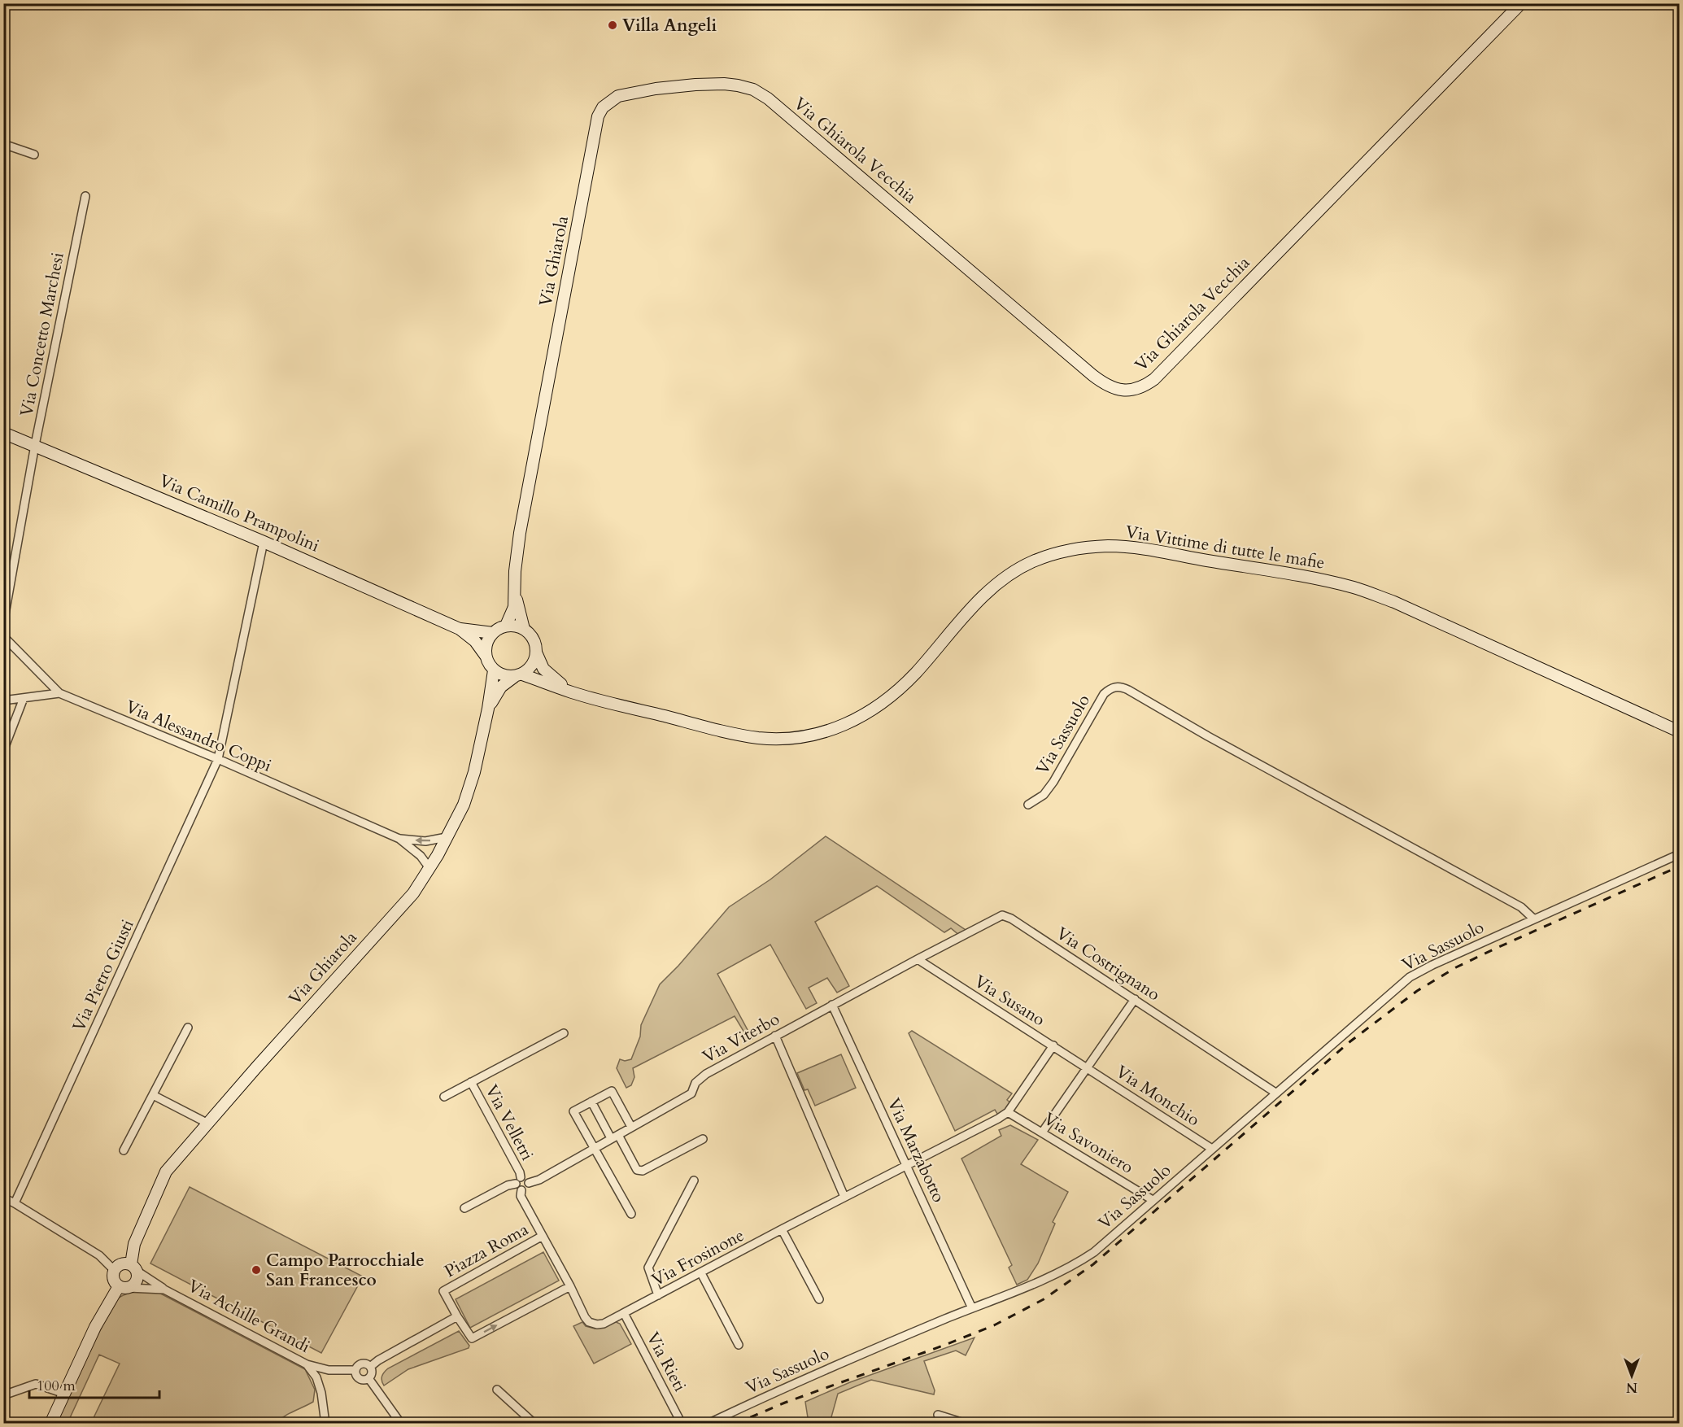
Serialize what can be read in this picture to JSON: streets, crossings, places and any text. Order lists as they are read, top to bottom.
{
  "streets": {
    "street": [
      "Via Ghiarola Vecchia",
      "Via Ghiarola",
      "Via Concetto Marchesi",
      "Via Camillo Prampolini",
      "Via Vittime di tutte le mafie",
      "Via Sassuolo",
      "Via Alessandro Coppi",
      "Via Costrignano",
      "Via Pietro Giusti",
      "Via Susano",
      "Via Viterbo",
      "Via Monchio",
      "Via Velletri",
      "Via Savoniero",
      "Via Marzabotto",
      "Piazza Roma",
      "Via Frosinone",
      "Via Achille Grandi",
      "Via Rieti"
    ]
  },
  "crossings": [
    ["Via Ghiarola Vecchia", "Via Ghiarola"],
    ["Via Ghiarola", "Via Camillo Prampolini"],
    ["Via Ghiarola", "Via Vittime di tutte le mafie"],
    ["Via Ghiarola", "Via Alessandro Coppi"],
    ["Via Ghiarola", "Via Achille Grandi"],
    ["Via Concetto Marchesi", "Via Camillo Prampolini"],
    ["Via Camillo Prampolini", "Via Vittime di tutte le mafie"],
    ["Via Camillo Prampolini", "Via Pietro Giusti"],
    ["Via Sassuolo", "Via Costrignano"],
    ["Via Sassuolo", "Via Monchio"],
    ["Via Sassuolo", "Via Savoniero"],
    ["Via Sassuolo", "Via Marzabotto"],
    ["Via Alessandro Coppi", "Via Pietro Giusti"],
    ["Via Costrignano", "Via Susano"],
    ["Via Susano", "Via Monchio"],
    ["Via Viterbo", "Via Velletri"],
    ["Via Viterbo", "Via Marzabotto"],
    ["Via Velletri", "Piazza Roma"],
    ["Via Velletri", "Via Frosinone"],
    ["Via Savoniero", "Via Frosinone"],
    ["Via Marzabotto", "Via Frosinone"],
    ["Piazza Roma", "Via Frosinone"],
    ["Via Frosinone", "Via Rieti"]
  ],
  "one_way": ["Piazza Roma"],
  "places": ["Villa Angeli", "Campo Parrocchiale San Francesco"],
  "scale_bar": "100 m",
  "north": "bottom"
}
